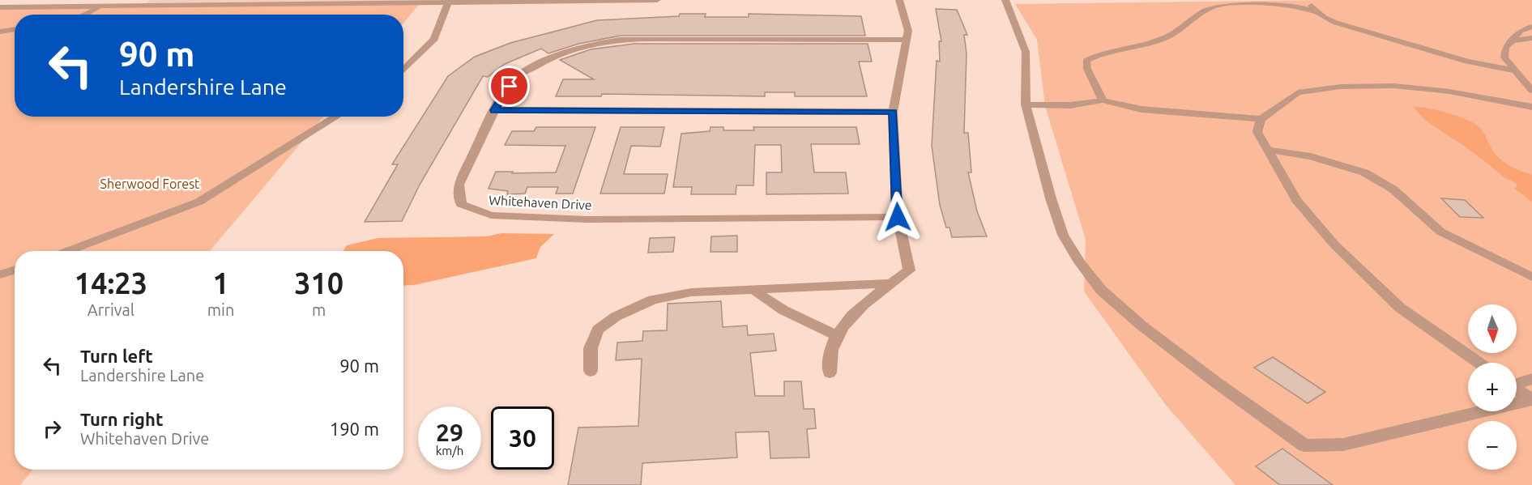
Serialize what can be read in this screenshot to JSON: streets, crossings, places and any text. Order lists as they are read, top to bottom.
{
  "streets": {
    "street": ["Whitehaven Drive"]
  },
  "parks": ["Sherwood Forest"],
  "north": "bottom",
  "page": {
    "turn": ["90 m", "Landershire Lane"],
    "eta": [
      "14:23",
      "Arrival",
      "1",
      "min",
      "310",
      "m"
    ],
    "map_buttons": ["+", "−"],
    "list": [
      {
        "name": "Turn left",
        "note": "Landershire Lane",
        "value": "90 m"
      },
      {
        "name": "Turn right",
        "note": "Whitehaven Drive",
        "value": "190 m"
      }
    ],
    "speed": "29 km/h",
    "limit": "30"
  }
}
